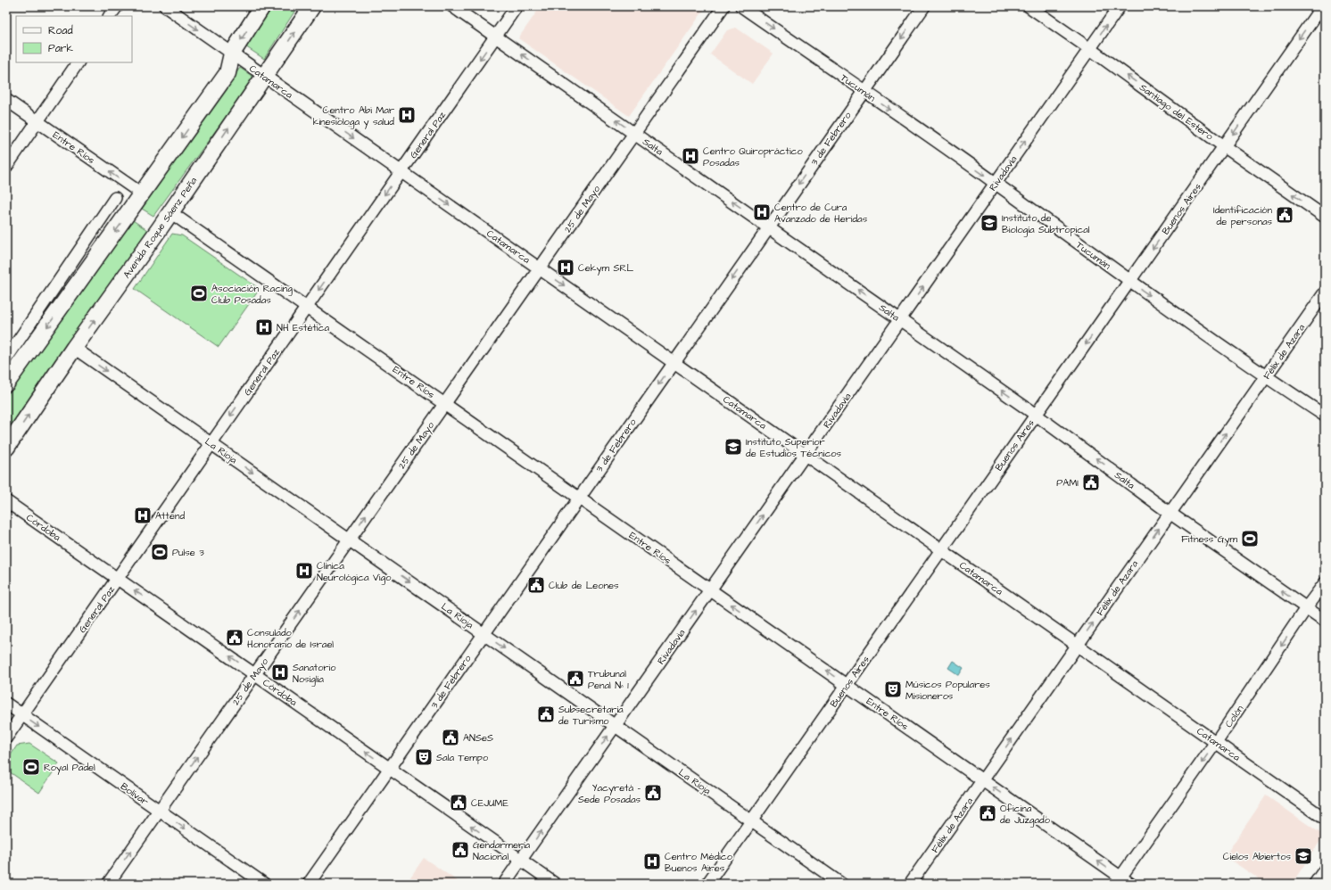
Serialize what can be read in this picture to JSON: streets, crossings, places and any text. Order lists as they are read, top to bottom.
{
  "streets": {
    "main road": ["Avenida Roque Sáenz Peña"],
    "street": [
      "Catamarca",
      "Tucumán",
      "Santiago del Estero",
      "General Paz",
      "3 de Febrero",
      "Salta",
      "Entre Ríos",
      "Rivadavia",
      "25 de Mayo",
      "Buenos Aires",
      "Félix de Azara",
      "La Rioja",
      "Córdoba",
      "Colón",
      "Bolívar"
    ]
  },
  "crossings": [
    ["Catamarca", "General Paz"],
    ["Catamarca", "3 de Febrero"],
    ["Catamarca", "Rivadavia"],
    ["Catamarca", "25 de Mayo"],
    ["Catamarca", "Buenos Aires"],
    ["Catamarca", "Avenida Roque Sáenz Peña"],
    ["Catamarca", "Félix de Azara"],
    ["Catamarca", "Colón"],
    ["Tucumán", "3 de Febrero"],
    ["Tucumán", "Rivadavia"],
    ["Tucumán", "Buenos Aires"],
    ["Tucumán", "Félix de Azara"],
    ["Santiago del Estero", "Rivadavia"],
    ["Santiago del Estero", "Buenos Aires"],
    ["General Paz", "Salta"],
    ["General Paz", "Entre Ríos"],
    ["General Paz", "La Rioja"],
    ["General Paz", "Córdoba"],
    ["General Paz", "Bolívar"],
    ["3 de Febrero", "Salta"],
    ["3 de Febrero", "Entre Ríos"],
    ["3 de Febrero", "La Rioja"],
    ["3 de Febrero", "Córdoba"],
    ["Salta", "Rivadavia"],
    ["Salta", "25 de Mayo"],
    ["Salta", "Buenos Aires"],
    ["Salta", "Félix de Azara"],
    ["Salta", "Colón"],
    ["Entre Ríos", "Rivadavia"],
    ["Entre Ríos", "25 de Mayo"],
    ["Entre Ríos", "Buenos Aires"],
    ["Entre Ríos", "Avenida Roque Sáenz Peña"],
    ["Entre Ríos", "Félix de Azara"],
    ["Entre Ríos", "Colón"],
    ["Rivadavia", "La Rioja"],
    ["Rivadavia", "Córdoba"],
    ["25 de Mayo", "La Rioja"],
    ["25 de Mayo", "Córdoba"],
    ["25 de Mayo", "Bolívar"],
    ["Buenos Aires", "La Rioja"],
    ["Avenida Roque Sáenz Peña", "La Rioja"]
  ],
  "one_way": [
    "Catamarca",
    "Tucumán",
    "Santiago del Estero",
    "General Paz",
    "3 de Febrero",
    "Salta",
    "Entre Ríos",
    "Rivadavia",
    "25 de Mayo",
    "Buenos Aires",
    "Félix de Azara",
    "La Rioja",
    "Córdoba",
    "Colón",
    "Bolívar"
  ],
  "places": {
    "hospital": [
      "Centro Abi Mar kinesiologa y salud",
      "Centro Quiropráctico Posadas",
      "Centro de Cura Avanzado de Heridas",
      "Cekym SRL",
      "NH Estética",
      "Attend",
      "Clínica Neurológica Vigo",
      "Sanatorio Nosiglia",
      "Centro Médico Buenos Aires"
    ],
    "public building": [
      "Identificación de personas",
      "PAMI",
      "Club de Leones",
      "Consulado Honorario de Israel",
      "Trubunal Penal Nª 1",
      "Subsecretaría de Turismo",
      "ANSeS",
      "Yacyretá - Sede Posadas",
      "CEJUME",
      "Oficina de Juzgado",
      "Gendarmería Nacional"
    ],
    "school or university": ["Instituto de Biología Subtropical", "Instituto Superior de Estudios Técnicos", "Cielos Abiertos"],
    "sports": [
      "Asociación Racing Club Posadas",
      "Fitness Gym",
      "Pulse 3",
      "Royal Padel"
    ],
    "theatre": ["Músicos Populares Misioneros", "Sala Tempo"]
  },
  "legend": ["Road", "Park"]
}
